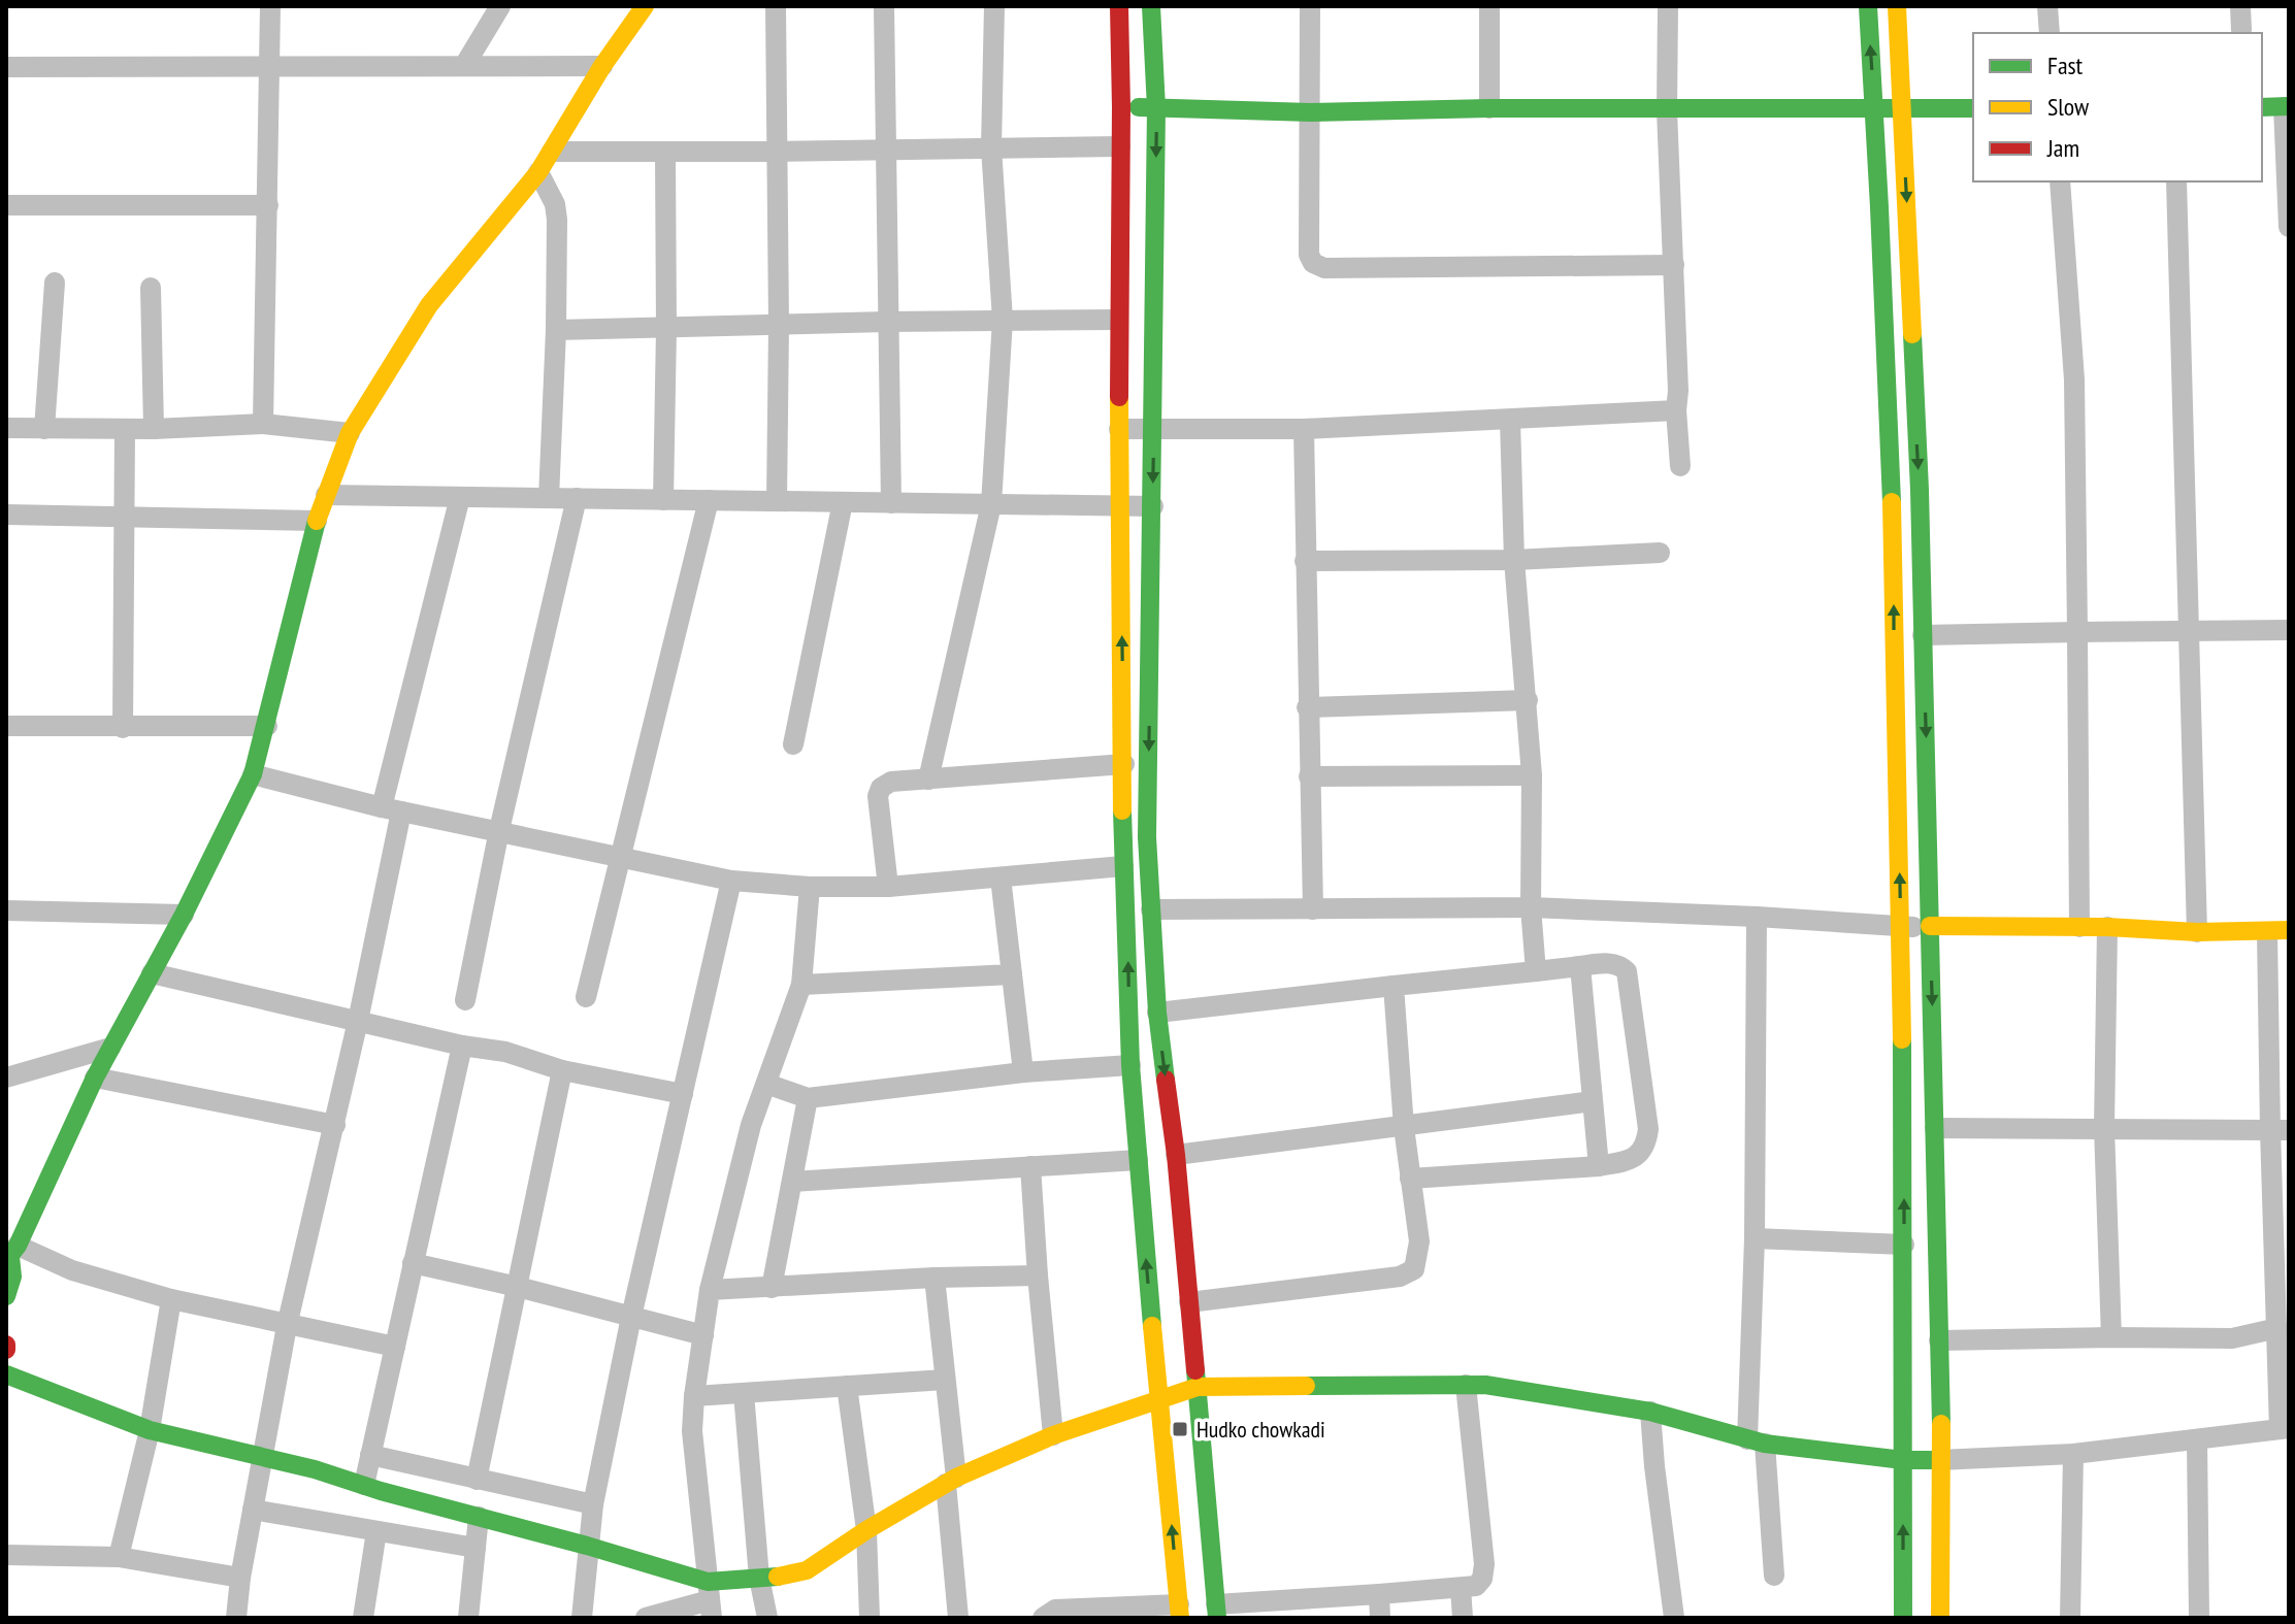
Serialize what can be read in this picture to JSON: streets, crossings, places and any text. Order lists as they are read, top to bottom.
{
  "places": {
    "transit": ["Hudko chowkadi"]
  },
  "legend": ["Fast", "Slow", "Jam"]
}
